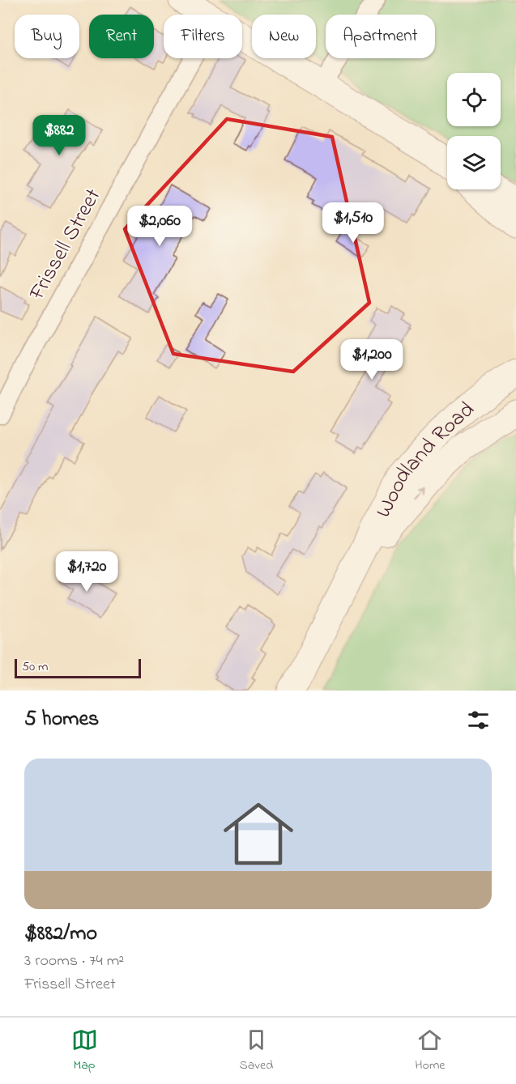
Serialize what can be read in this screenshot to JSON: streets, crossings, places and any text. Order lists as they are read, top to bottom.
{
  "streets": {
    "main road": ["Woodland Road"],
    "street": ["Frissell Street"]
  },
  "scale_bar": "50 m",
  "page": {
    "chip": [
      "Buy",
      "Rent",
      "Filters",
      "New",
      "Apartment"
    ],
    "price": [
      "$882",
      "$1,510",
      "$2,060",
      "$1,200",
      "$1,720"
    ],
    "scale": "50 m",
    "heading": "5 homes",
    "list": [
      {
        "name": "$882/mo",
        "note": "3 rooms · 74 m² · Frissell Street"
      }
    ],
    "tabs": ["Map", "Saved", "Home"]
  }
}
